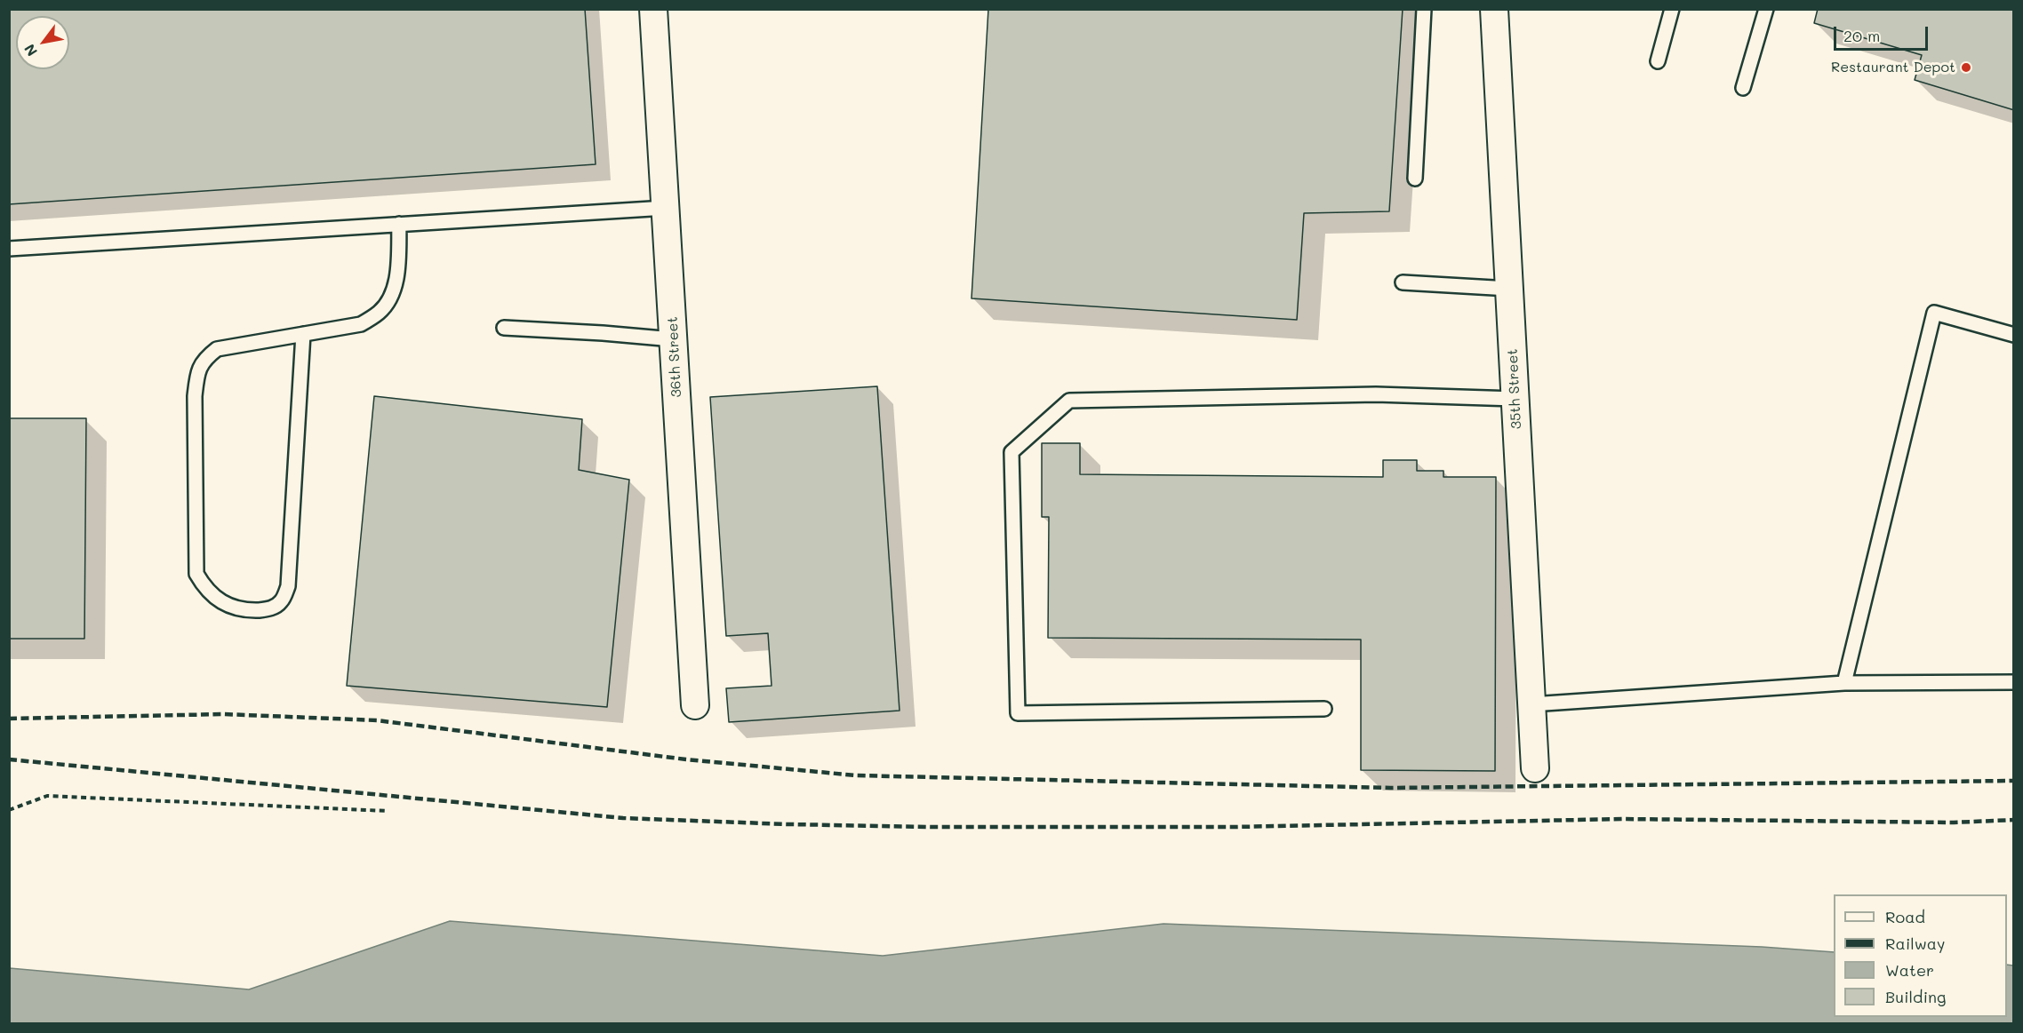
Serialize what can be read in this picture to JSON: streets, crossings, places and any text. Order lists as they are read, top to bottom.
{
  "streets": {
    "street": ["36th Street", "35th Street"]
  },
  "places": ["Restaurant Depot"],
  "legend": [
    "Road",
    "Railway",
    "Water",
    "Building"
  ],
  "scale_bar": "20 m",
  "north": "bottom left"
}
